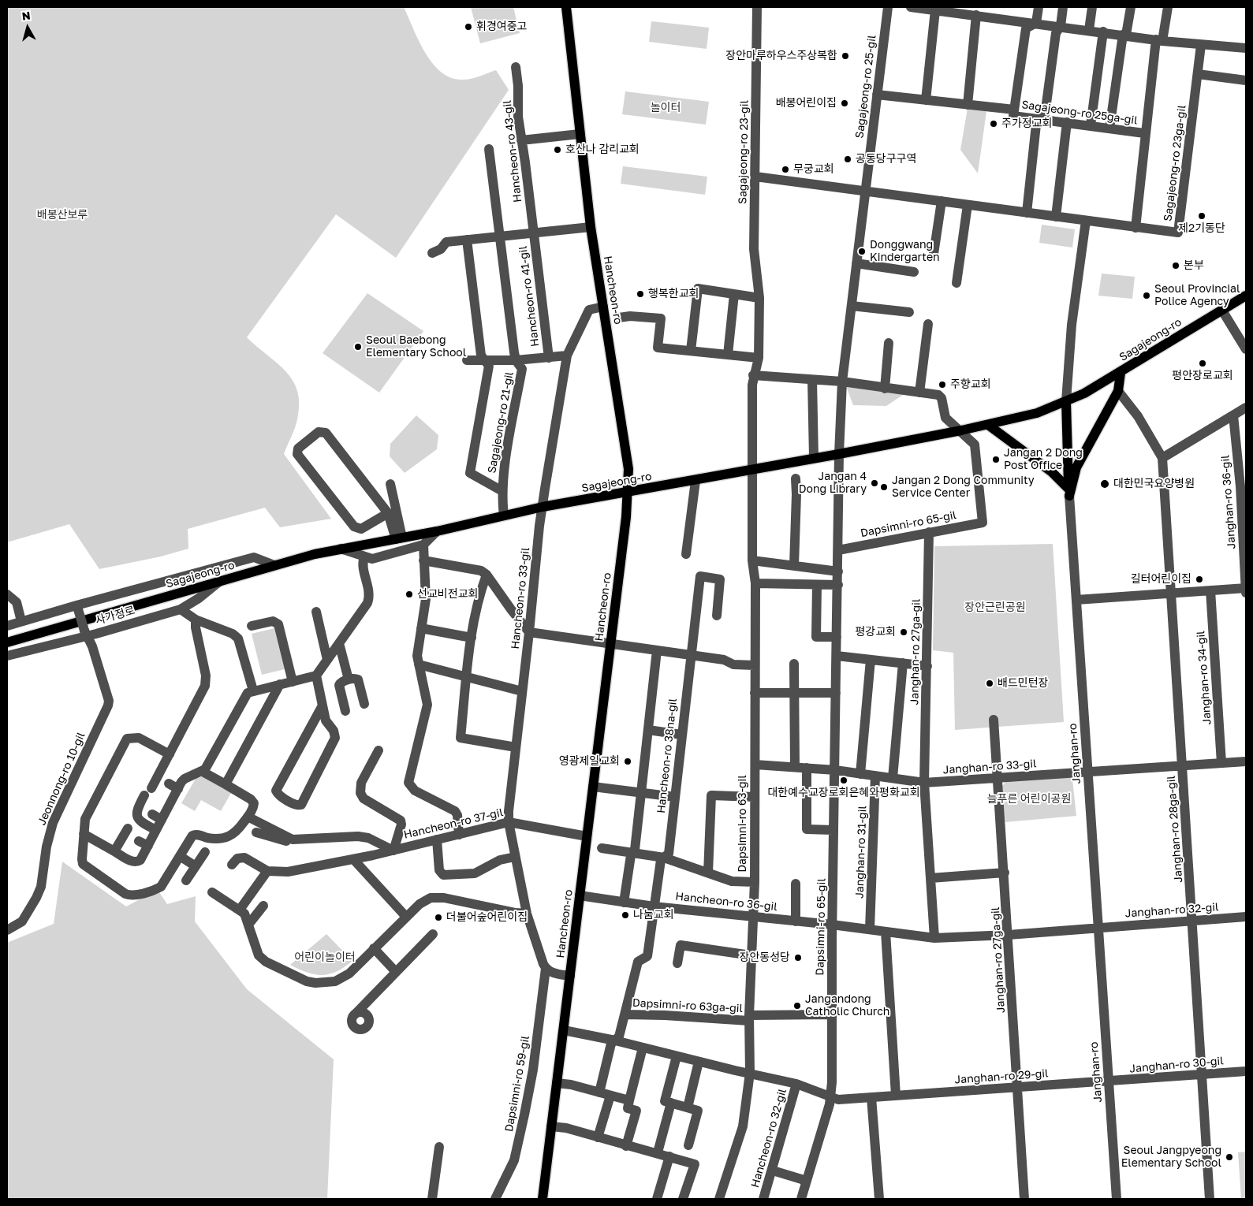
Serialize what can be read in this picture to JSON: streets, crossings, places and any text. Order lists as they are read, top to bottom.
{
  "streets": {
    "main road": ["Hancheon-ro", "Sagajeong-ro", "Janghan-ro"],
    "street": [
      "Sagajeong-ro 25-gil",
      "Sagajeong-ro 25ga-gil",
      "Hancheon-ro 43-gil",
      "Sagajeong-ro 23-gil",
      "Sagajeong-ro 23ga-gil",
      "Hancheon-ro 41-gil",
      "Sagajeong-ro 21-gil",
      "Janghan-ro 36-gil",
      "Dapsimni-ro 65-gil",
      "Hancheon-ro 33-gil",
      "사가정로",
      "Janghan-ro 27ga-gil",
      "Janghan-ro 34-gil",
      "Hancheon-ro 38na-gil",
      "Janghan-ro 33-gil",
      "Jeonnong-ro 10-gil",
      "Hancheon-ro 37-gil",
      "Dapsimni-ro 63-gil",
      "Janghan-ro 28ga-gil",
      "Janghan-ro 31-gil",
      "Hancheon-ro 36-gil",
      "Janghan-ro 32-gil",
      "Dapsimni-ro 63ga-gil",
      "Janghan-ro 30-gil",
      "Janghan-ro 29-gil",
      "Dapsimni-ro 59-gil",
      "Hancheon-ro 32-gil"
    ]
  },
  "crossings": [
    ["Sagajeong-ro 25-gil", "Sagajeong-ro 25ga-gil"],
    ["Sagajeong-ro 25-gil", "Sagajeong-ro 23ga-gil"],
    ["Sagajeong-ro 25-gil", "Sagajeong-ro"],
    ["Sagajeong-ro 25-gil", "Dapsimni-ro 65-gil"],
    ["Hancheon-ro 43-gil", "Hancheon-ro 41-gil"],
    ["Sagajeong-ro 23-gil", "Sagajeong-ro 23ga-gil"],
    ["Sagajeong-ro 23-gil", "Sagajeong-ro"],
    ["Sagajeong-ro 23-gil", "Dapsimni-ro 63-gil"],
    ["Hancheon-ro", "Sagajeong-ro"],
    ["Hancheon-ro", "Hancheon-ro 37-gil"],
    ["Hancheon-ro", "Hancheon-ro 36-gil"],
    ["Hancheon-ro", "Hancheon-ro 32-gil"],
    ["Hancheon-ro 41-gil", "Sagajeong-ro 21-gil"],
    ["Sagajeong-ro", "Sagajeong-ro 21-gil"],
    ["Sagajeong-ro", "Dapsimni-ro 65-gil"],
    ["Sagajeong-ro", "Hancheon-ro 33-gil"],
    ["Sagajeong-ro", "사가정로"],
    ["Sagajeong-ro", "Janghan-ro"],
    ["Sagajeong-ro", "Dapsimni-ro 63-gil"],
    ["Dapsimni-ro 65-gil", "Janghan-ro 27ga-gil"],
    ["Dapsimni-ro 65-gil", "Janghan-ro 33-gil"],
    ["Dapsimni-ro 65-gil", "Hancheon-ro 36-gil"],
    ["Dapsimni-ro 65-gil", "Janghan-ro 29-gil"],
    ["Dapsimni-ro 65-gil", "Hancheon-ro 32-gil"],
    ["Hancheon-ro 33-gil", "Hancheon-ro 37-gil"],
    ["Hancheon-ro 33-gil", "Dapsimni-ro 59-gil"],
    ["사가정로", "Jeonnong-ro 10-gil"],
    ["Janghan-ro 27ga-gil", "Janghan-ro 33-gil"],
    ["Janghan-ro 27ga-gil", "Janghan-ro 29-gil"],
    ["Janghan-ro", "Janghan-ro 33-gil"],
    ["Janghan-ro", "Janghan-ro 32-gil"],
    ["Janghan-ro", "Janghan-ro 30-gil"],
    ["Janghan-ro", "Janghan-ro 29-gil"],
    ["Janghan-ro 33-gil", "Dapsimni-ro 63-gil"],
    ["Janghan-ro 33-gil", "Janghan-ro 31-gil"],
    ["Dapsimni-ro 63-gil", "Hancheon-ro 36-gil"],
    ["Dapsimni-ro 63-gil", "Dapsimni-ro 63ga-gil"],
    ["Dapsimni-ro 63-gil", "Hancheon-ro 32-gil"],
    ["Janghan-ro 28ga-gil", "Janghan-ro 32-gil"],
    ["Janghan-ro 28ga-gil", "Janghan-ro 30-gil"],
    ["Janghan-ro 30-gil", "Janghan-ro 29-gil"],
    ["Janghan-ro 29-gil", "Hancheon-ro 32-gil"]
  ],
  "parks": [
    "놀이터",
    "배봉산보루",
    "장안근린공원",
    "늘푸른 어린이공원",
    "어린이놀이터"
  ],
  "places": [
    "휘경여중고",
    "장안마루하우스주상복합",
    "배봉어린이집",
    "주가정교회",
    "호산나 감리교회",
    "공동당구구역",
    "무궁교회",
    "제2기동단",
    "Donggwang Kindergarten",
    "본부",
    "행복한교회",
    "Seoul Provincial Police Agency",
    "Seoul Baebong Elementary School",
    "평안장로교회",
    "주향교회",
    "Jangan 2 Dong Post Office",
    "Jangan 4 Dong Library",
    "대한민국요양병원",
    "Jangan 2 Dong Community Service Center",
    "길터어린이집",
    "선교비전교회",
    "평강교회",
    "배드민턴장",
    "영광제일교회",
    "대한예수교장로회은혜와평화교회",
    "나눔교회",
    "더불어숲어린이집",
    "장안동성당",
    "Jangandong Catholic Church",
    "Seoul Jangpyeong Elementary School"
  ],
  "north": "top"
}
